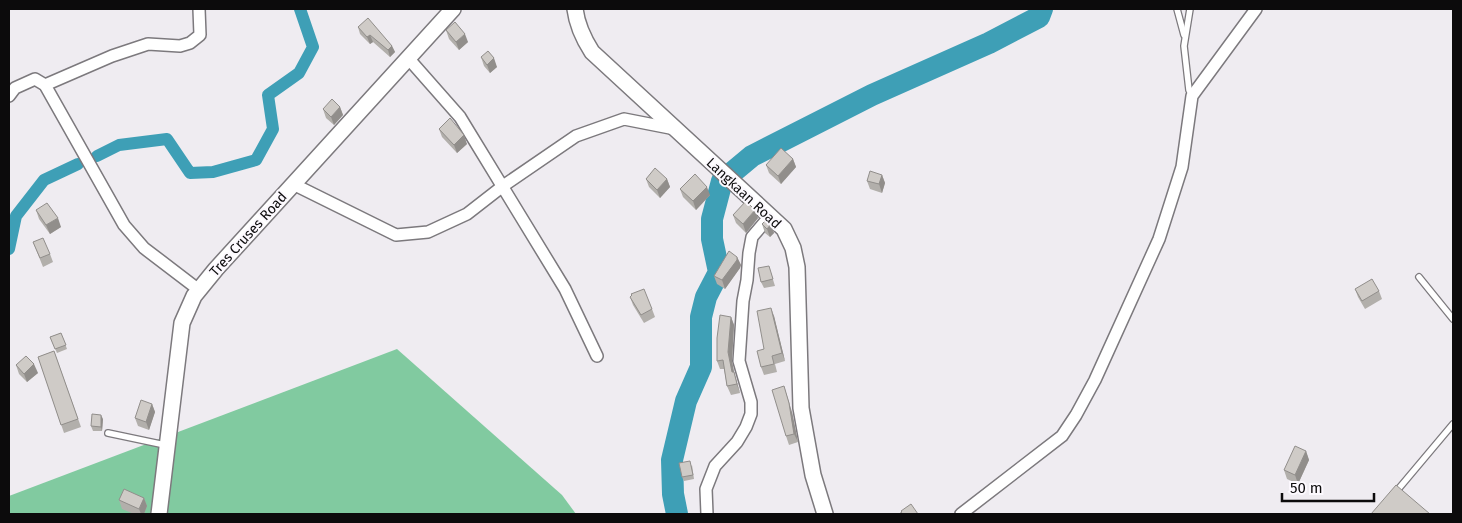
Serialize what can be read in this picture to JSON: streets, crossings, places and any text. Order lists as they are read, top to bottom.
{
  "streets": {
    "main road": ["Langkaan Road", "Tres Cruses Road"]
  },
  "scale_bar": "50 m"
}
